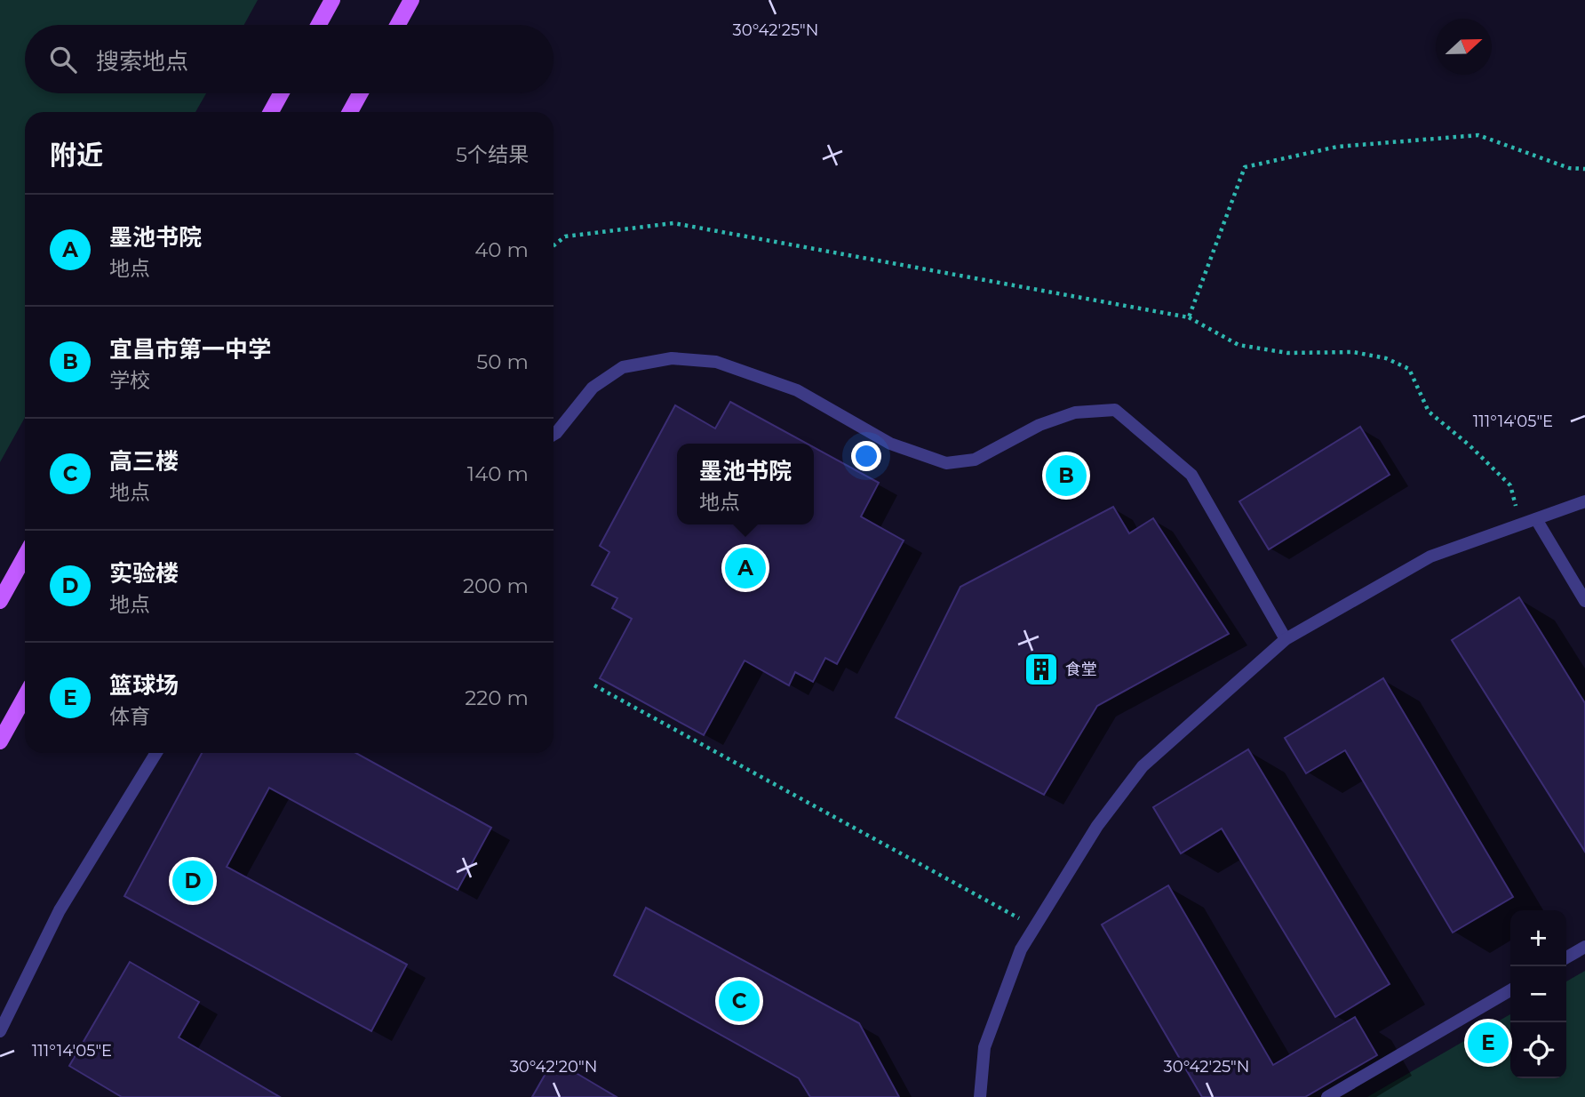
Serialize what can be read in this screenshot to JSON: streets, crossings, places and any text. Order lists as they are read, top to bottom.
{
  "places": {
    "building": ["食堂"]
  },
  "north": "right",
  "page": {
    "search": "搜索地点",
    "heading": ["附近", "5个结果"],
    "list": [
      {
        "mark": "A",
        "name": "墨池书院",
        "note": "地点",
        "value": "40 m"
      },
      {
        "mark": "B",
        "name": "宜昌市第一中学",
        "note": "学校",
        "value": "50 m"
      },
      {
        "mark": "C",
        "name": "高三楼",
        "note": "地点",
        "value": "140 m"
      },
      {
        "mark": "D",
        "name": "实验楼",
        "note": "地点",
        "value": "200 m"
      },
      {
        "mark": "E",
        "name": "篮球场",
        "note": "体育",
        "value": "220 m"
      }
    ],
    "popup": ["墨池书院", "地点"],
    "pins": [
      "B",
      "A",
      "D",
      "C",
      "E"
    ],
    "map_buttons": ["+", "−"]
  },
  "coordinates": ["30°42'25\"N", "111°14'05\"E", "30°42'20\"N"]
}
